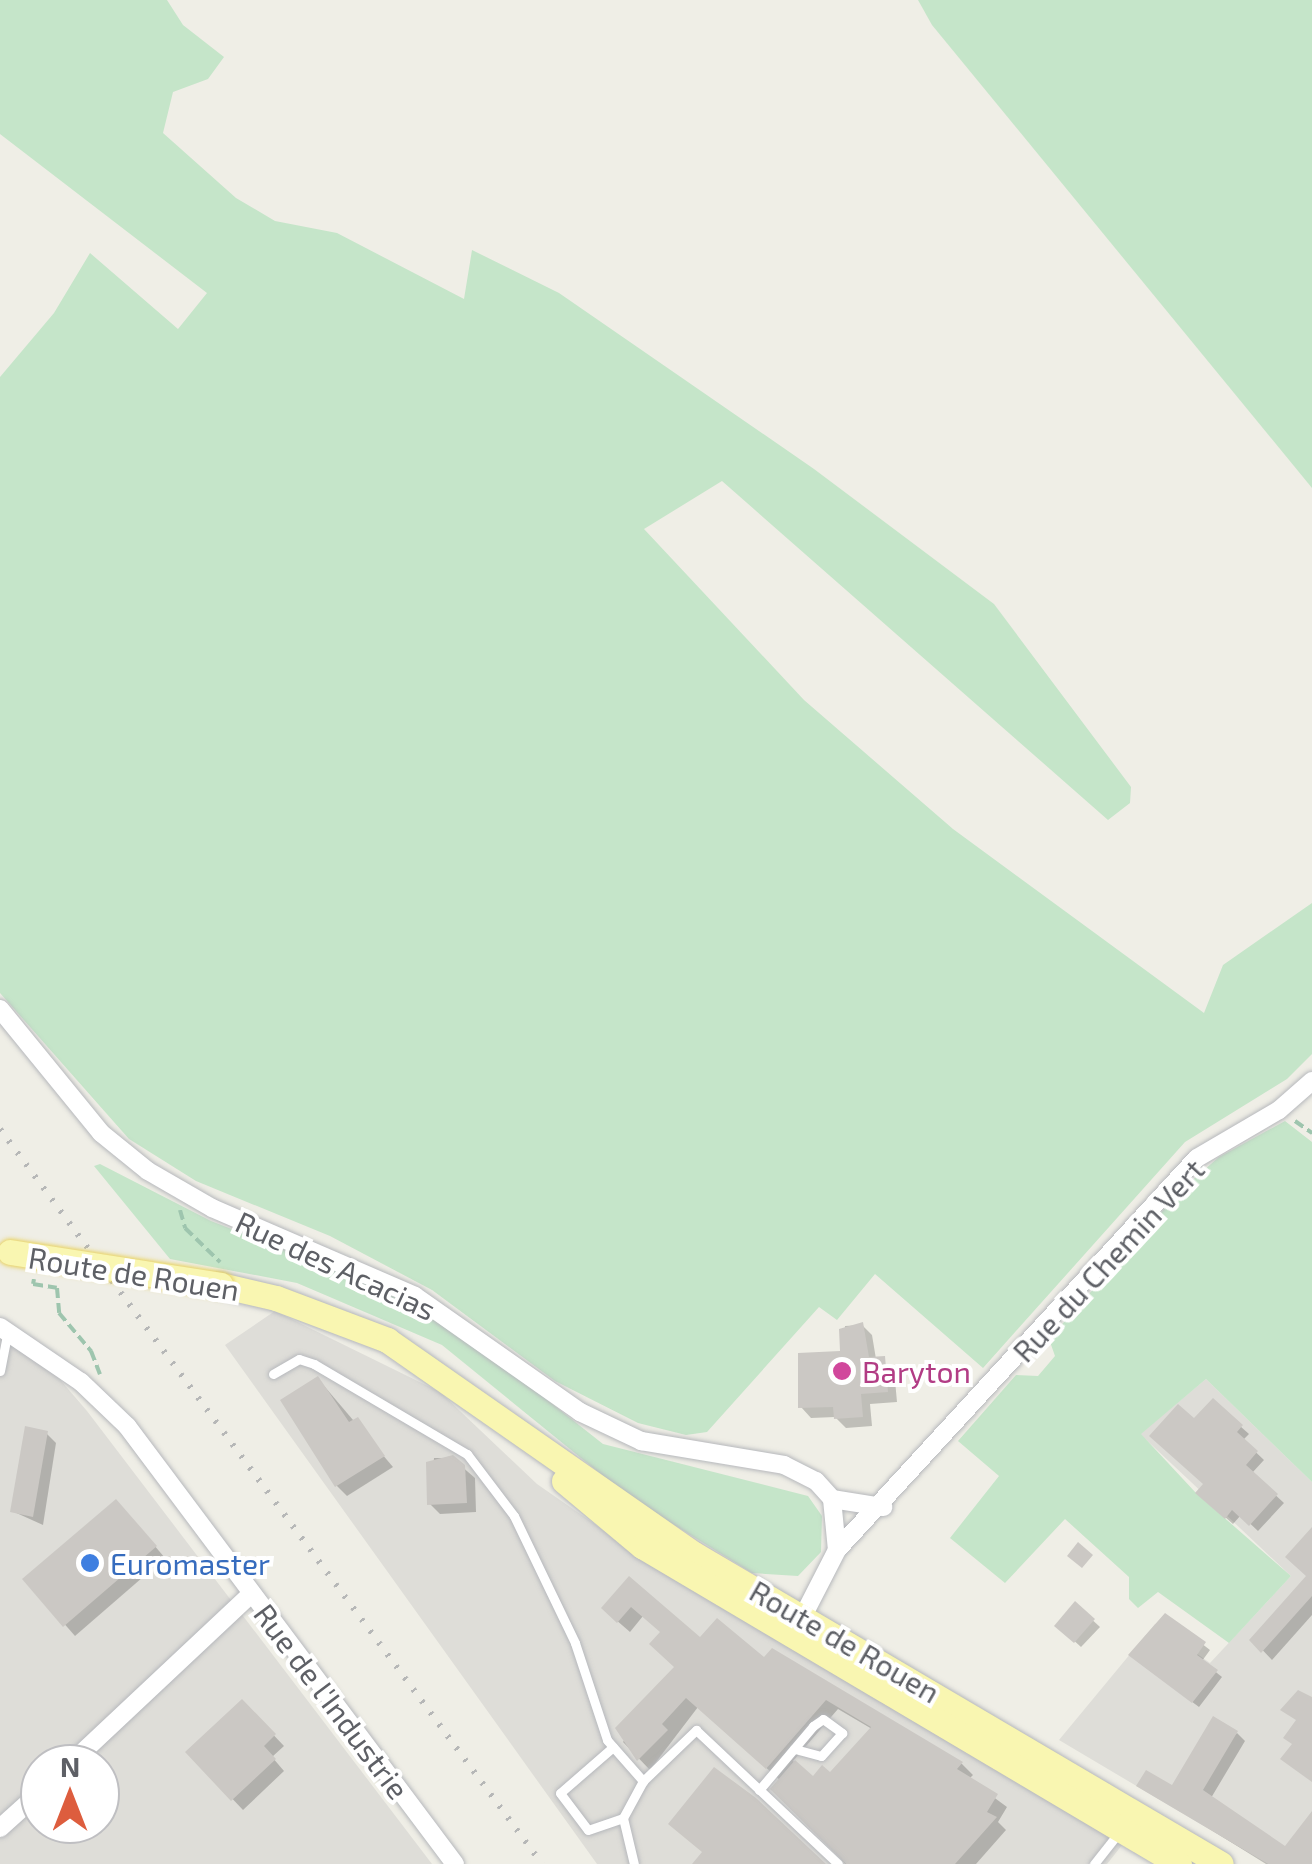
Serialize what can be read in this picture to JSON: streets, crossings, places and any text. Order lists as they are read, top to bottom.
{
  "streets": {
    "main road": ["Route de Rouen"],
    "street": ["Rue du Chemin Vert", "Rue des Acacias", "Rue de l'Industrie"]
  },
  "crossings": [
    ["Rue du Chemin Vert", "Route de Rouen"]
  ],
  "places": ["Baryton", "Euromaster"],
  "north": "top"
}
